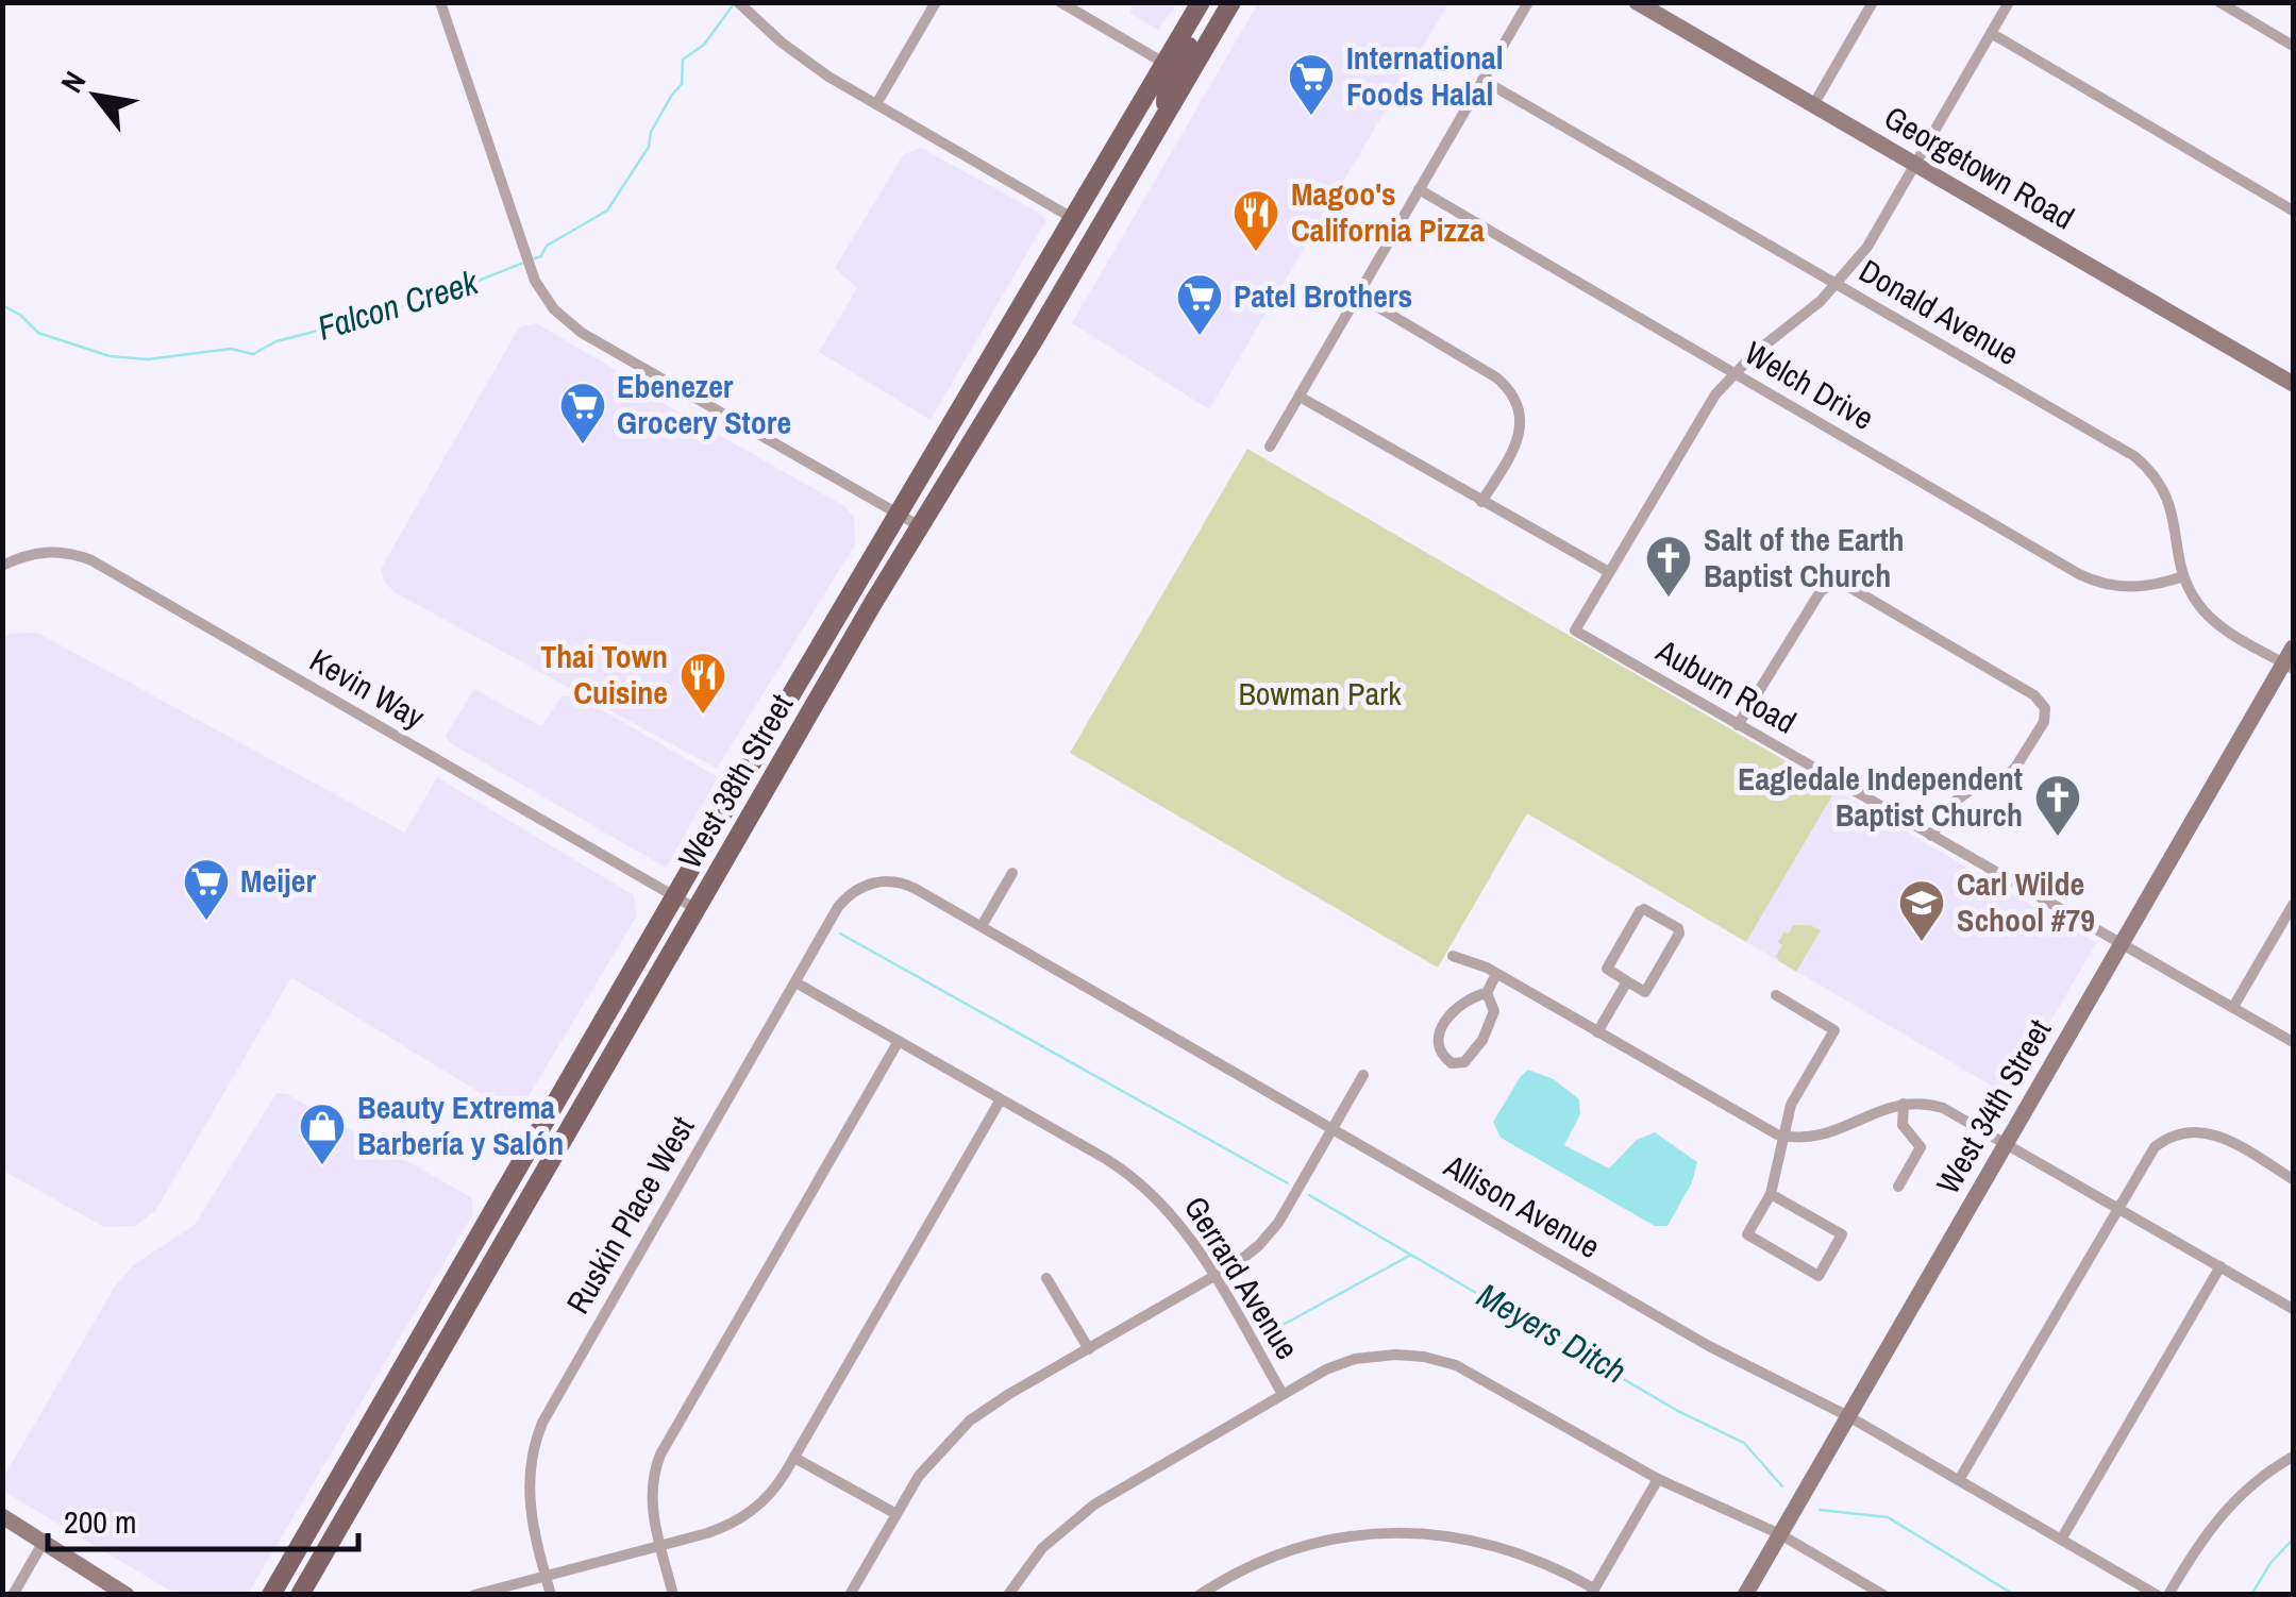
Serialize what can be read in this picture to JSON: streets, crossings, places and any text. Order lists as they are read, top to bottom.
{
  "streets": {
    "main road": ["West 38th Street"],
    "street": [
      "Georgetown Road",
      "Donald Avenue",
      "Welch Drive",
      "Auburn Road",
      "Kevin Way",
      "West 34th Street",
      "Allison Avenue",
      "Ruskin Place West",
      "Gerrard Avenue"
    ]
  },
  "crossings": [
    ["Donald Avenue", "Welch Drive"],
    ["Donald Avenue", "West 34th Street"],
    ["Auburn Road", "West 34th Street"],
    ["Kevin Way", "West 38th Street"],
    ["West 34th Street", "Allison Avenue"],
    ["West 34th Street", "Gerrard Avenue"],
    ["Allison Avenue", "Ruskin Place West"],
    ["Ruskin Place West", "Gerrard Avenue"]
  ],
  "water": ["Falcon Creek", "Meyers Ditch"],
  "parks": ["Bowman Park"],
  "places": {
    "supermarket": [
      "International Foods Halal",
      "Patel Brothers",
      "Ebenezer Grocery Store",
      "Meijer"
    ],
    "restaurant": ["Magoo's California Pizza", "Thai Town Cuisine"],
    "church": ["Salt of the Earth Baptist Church", "Eagledale Independent Baptist Church"],
    "school or university": ["Carl Wilde School #79"],
    "shop": ["Beauty Extrema Barbería y Salón"]
  },
  "scale_bar": "200 m",
  "north": "top left"
}
